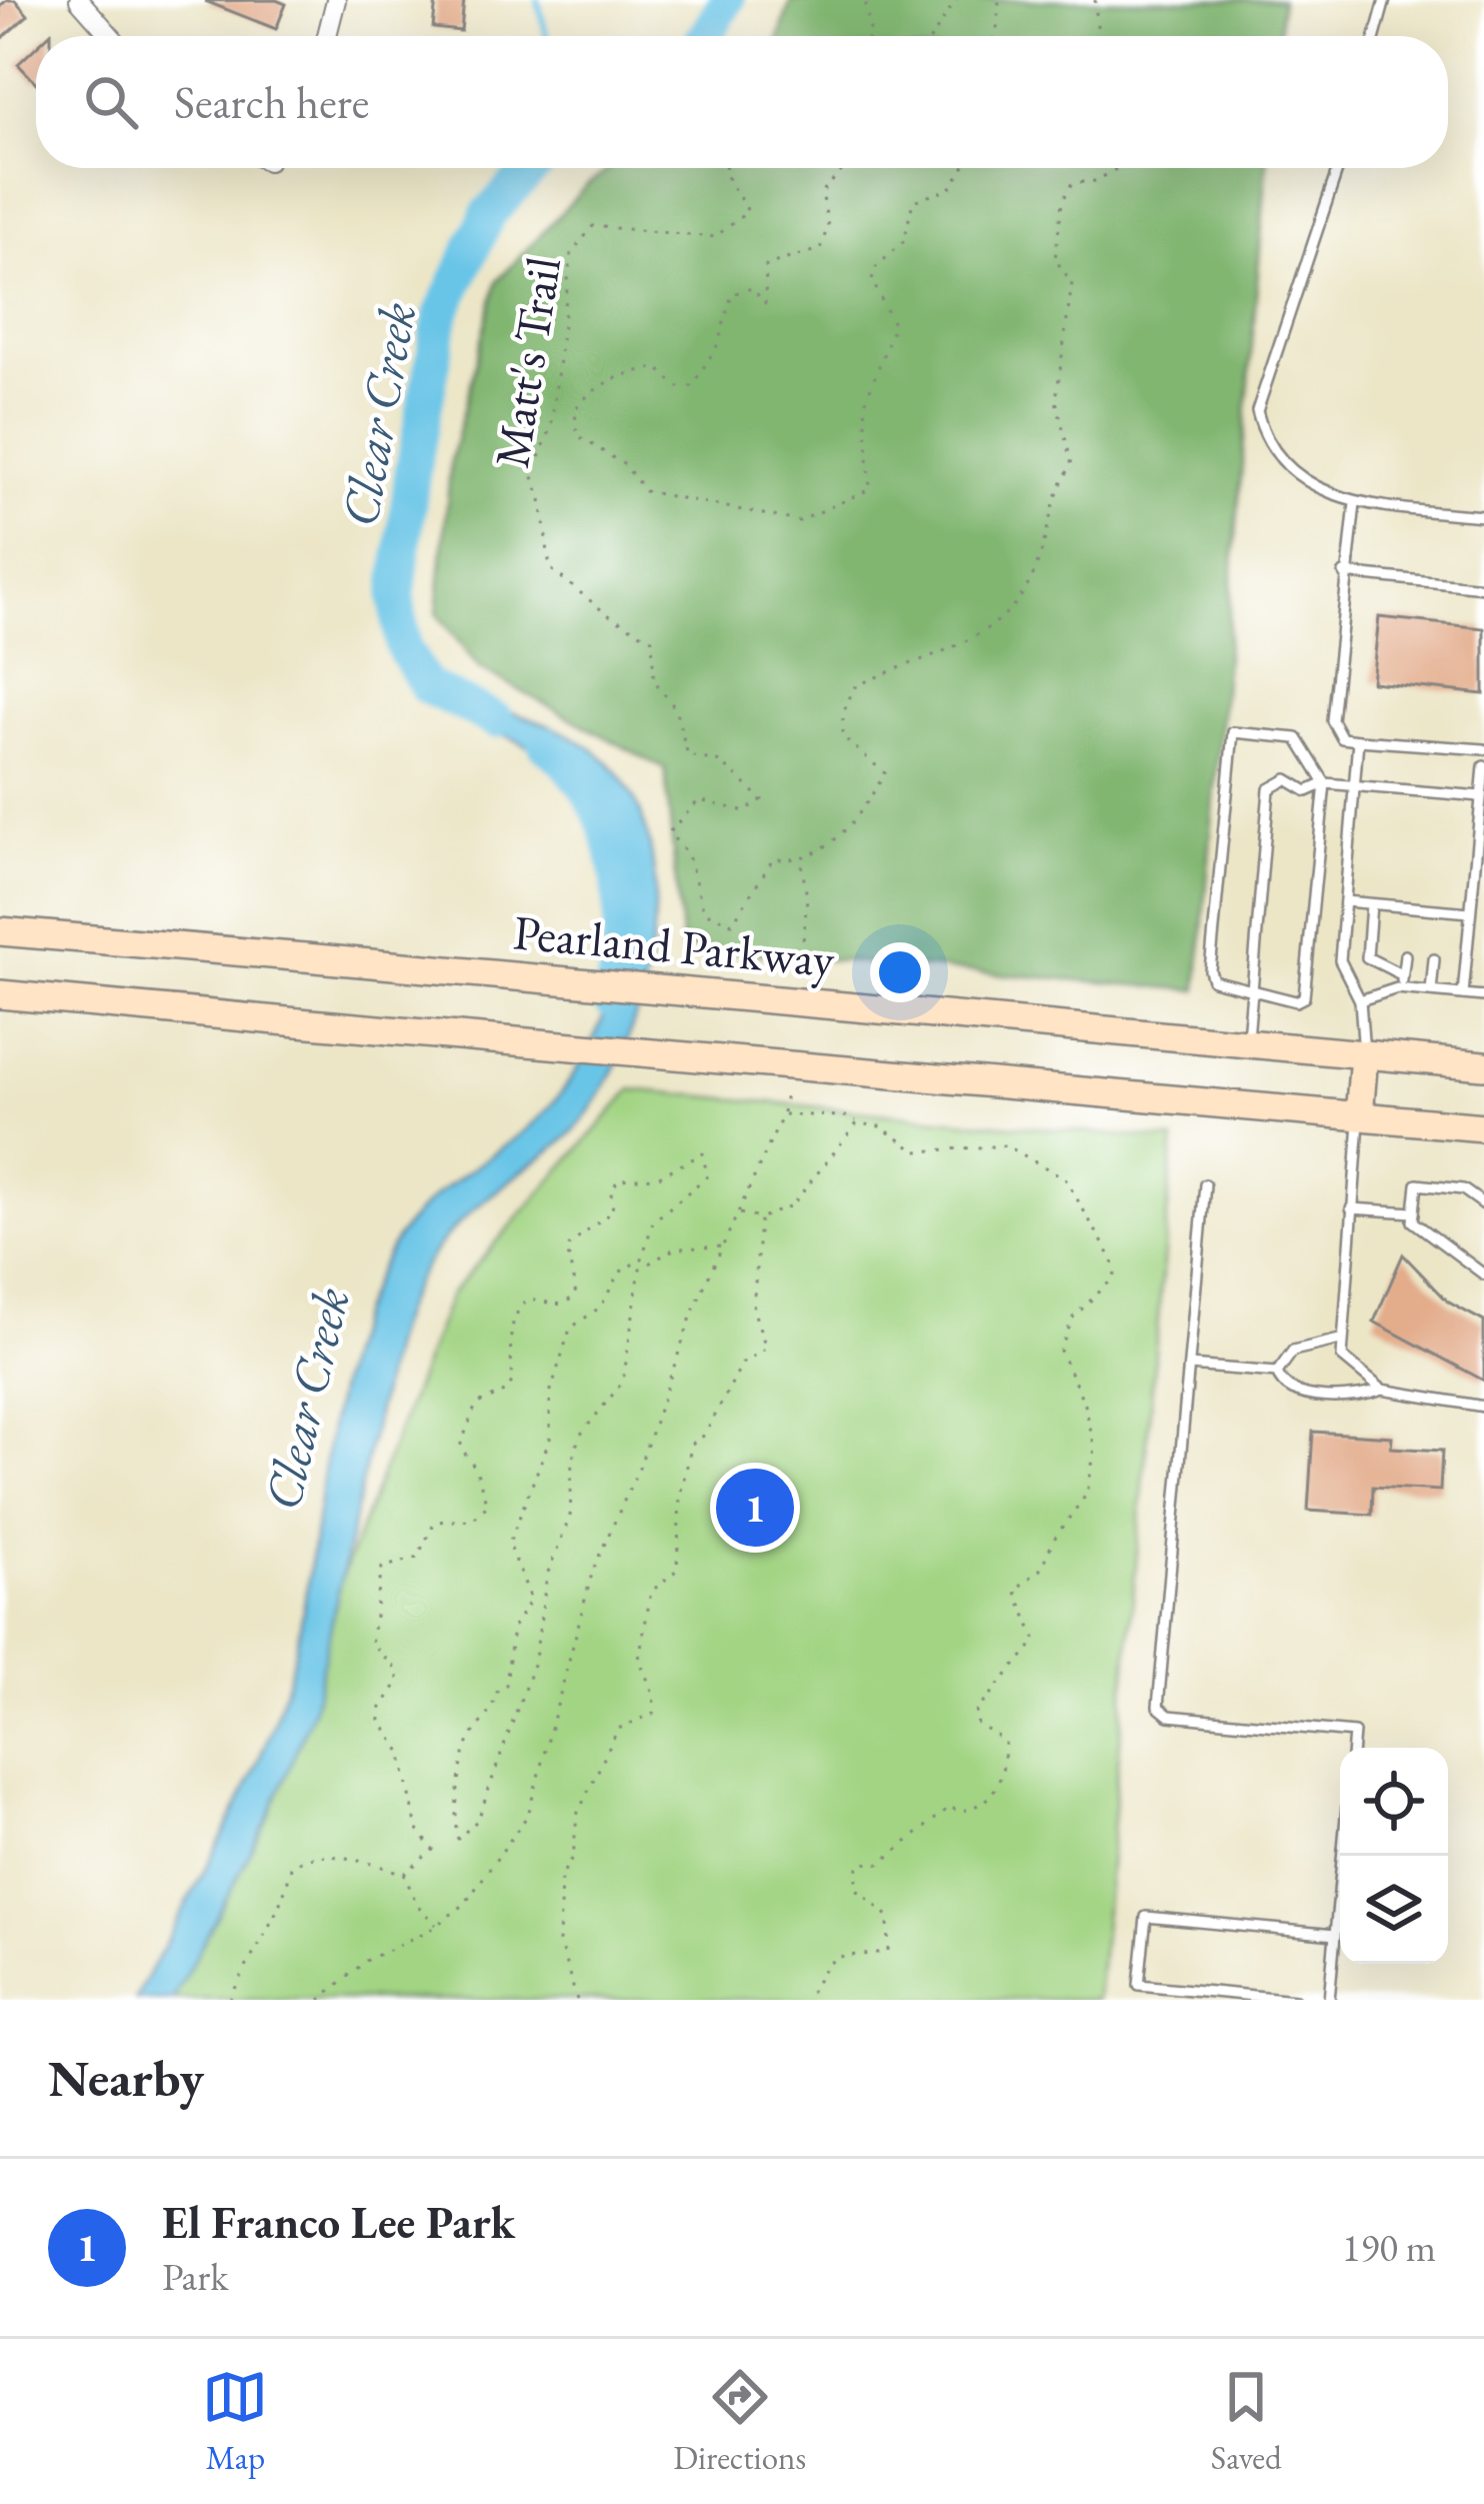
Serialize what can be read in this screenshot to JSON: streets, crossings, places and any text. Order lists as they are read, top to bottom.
{
  "streets": {
    "main road": ["Pearland Parkway"],
    "path": ["Matt's Trail"]
  },
  "water": ["Clear Creek"],
  "page": {
    "search": "Search here",
    "pins": "1",
    "heading": "Nearby",
    "list": [
      {
        "mark": "1",
        "name": "El Franco Lee Park",
        "note": "Park",
        "value": "190 m"
      }
    ],
    "nav": ["Map", "Directions", "Saved"]
  }
}
